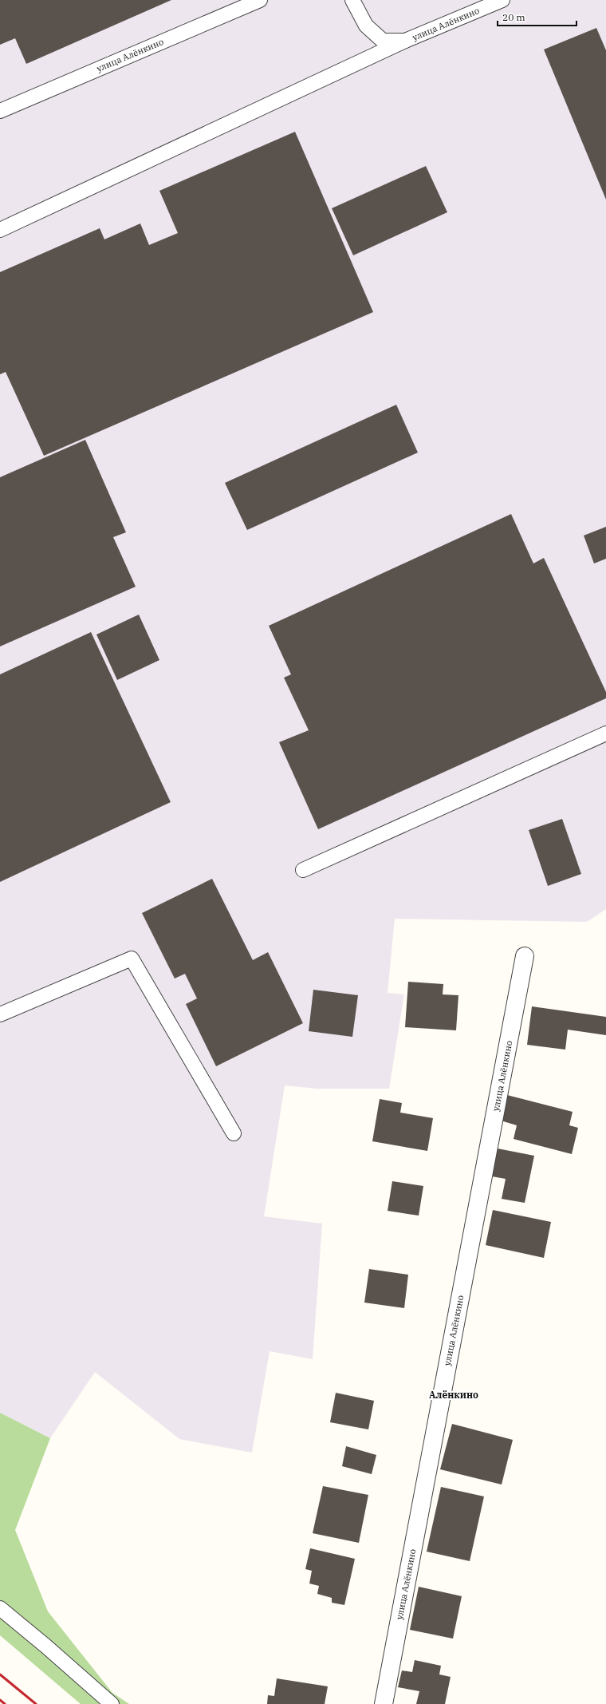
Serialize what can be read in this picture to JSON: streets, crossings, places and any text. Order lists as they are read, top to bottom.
{
  "streets": {
    "street": ["улица Алёнкино"]
  },
  "districts": ["Алёнкино"],
  "scale_bar": "20 m"
}
